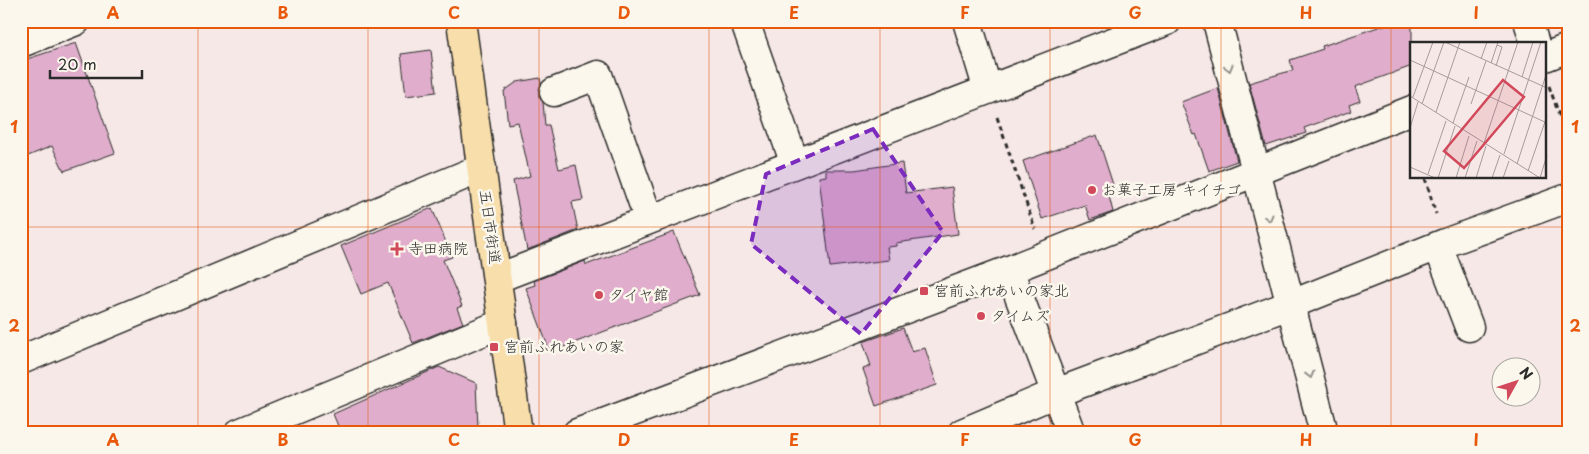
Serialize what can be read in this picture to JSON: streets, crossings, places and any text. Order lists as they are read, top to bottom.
{
  "streets": {
    "main road": ["五日市街道"]
  },
  "places": {
    "other": ["お菓子工房 キイチゴ", "タイヤ館", "タイムズ"],
    "health": ["寺田病院"],
    "transit": ["宮前ふれあいの家北", "宮前ふれあいの家"]
  },
  "scale_bar": "20 m",
  "north": "top right",
  "grid": {
    "columns": [
      "A",
      "B",
      "C",
      "D",
      "E",
      "F",
      "G",
      "H",
      "I"
    ],
    "rows": ["1", "2"]
  }
}
